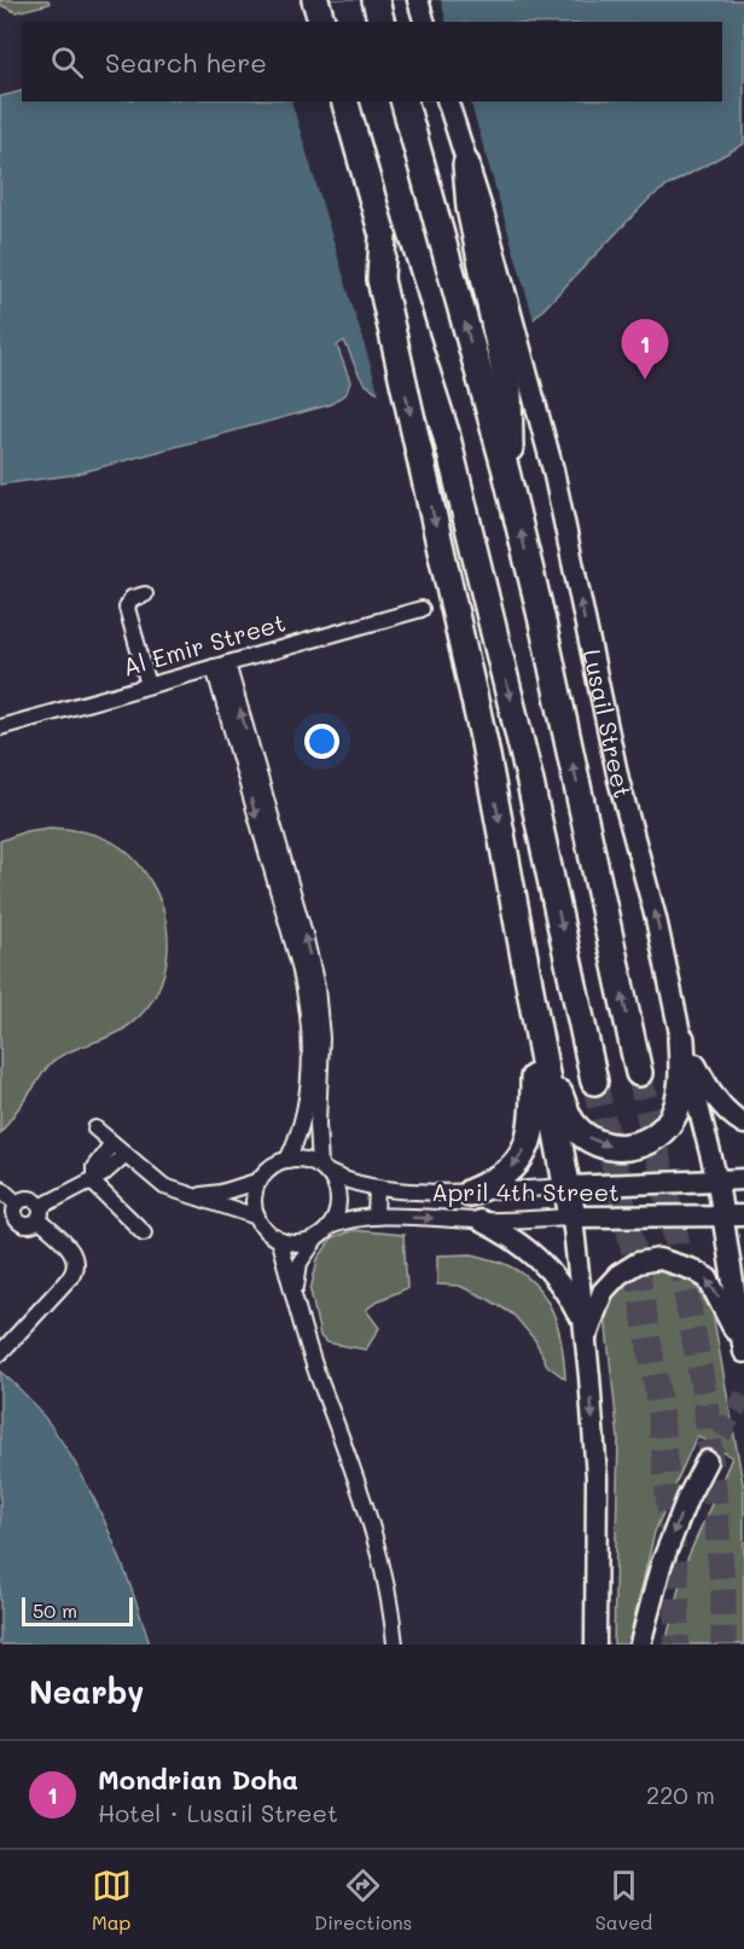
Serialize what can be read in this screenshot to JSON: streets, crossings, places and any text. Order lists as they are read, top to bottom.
{
  "streets": {
    "highway": ["Lusail Street"],
    "street": ["Al Emir Street", "April 4th Street"]
  },
  "crossings": [
    ["Lusail Street", "April 4th Street"]
  ],
  "scale_bar": "50 m",
  "page": {
    "search": "Search here",
    "pins": "1",
    "scale": "50 m",
    "heading": "Nearby",
    "list": [
      {
        "mark": "1",
        "name": "Mondrian Doha",
        "note": "Hotel · Lusail Street",
        "value": "220 m"
      }
    ],
    "nav": ["Map", "Directions", "Saved"]
  }
}
